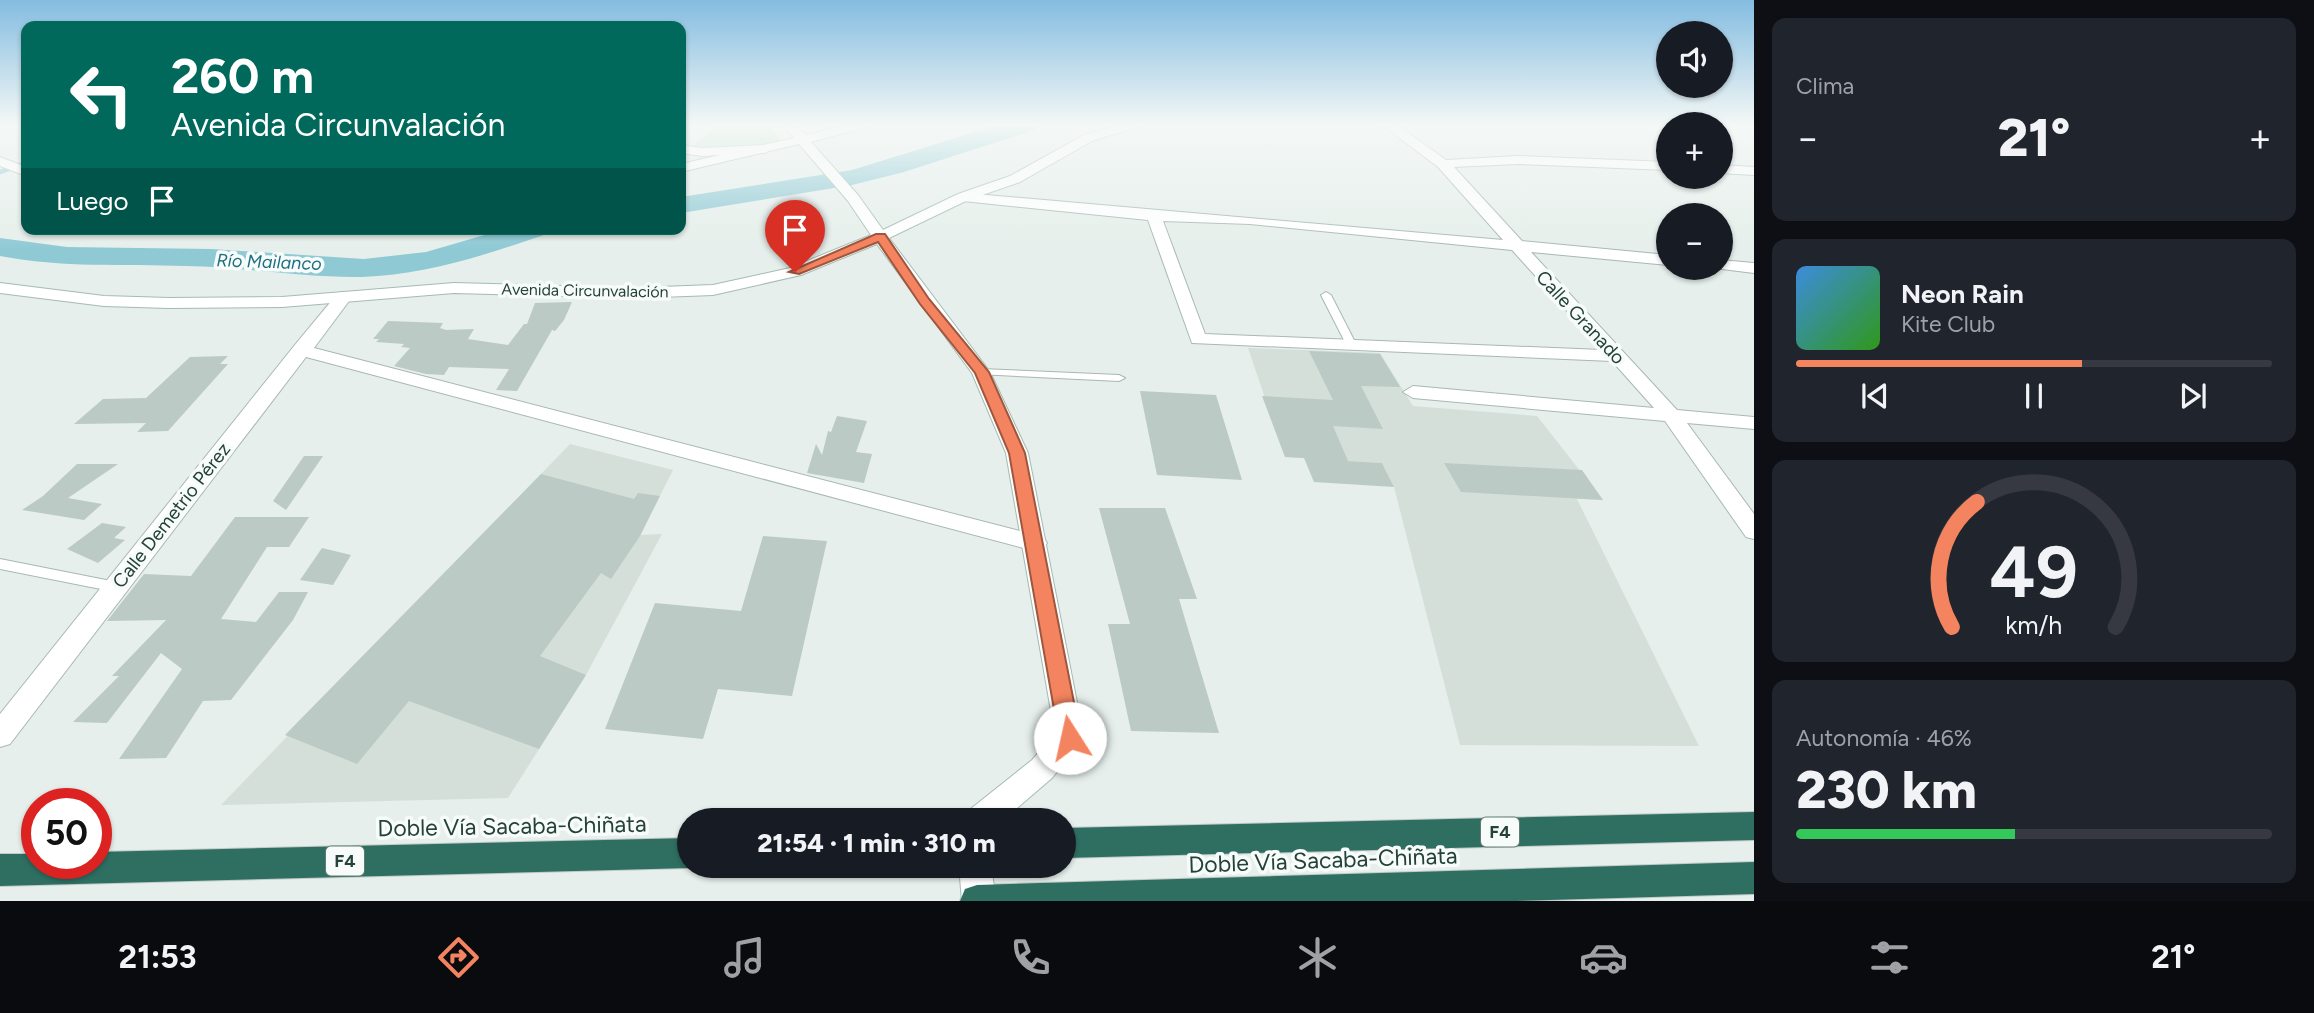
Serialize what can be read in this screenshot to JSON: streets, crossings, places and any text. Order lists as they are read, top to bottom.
{
  "streets": {
    "highway": ["Doble Vía Sacaba-Chiñata", "F4"],
    "street": ["Avenida Circunvalación", "Calle Granado", "Calle Demetrio Pérez"]
  },
  "crossings": [
    ["Avenida Circunvalación", "Calle Demetrio Pérez"]
  ],
  "water": ["Río Mailanco"],
  "page": {
    "tile": [
      "Clima",
      ["Autonomía · 46%", "230 km"]
    ],
    "map_buttons": ["+", "−"],
    "turn": ["260 m", "Avenida Circunvalación"],
    "heat": ["−", "21°", "+"],
    "then": "Luego",
    "song": ["Neon Rain", "Kite Club"],
    "limit": "50",
    "trip": "21:54 · 1 min · 310 m",
    "tabs": ["21:53", "21°"],
    "gauge": ["49", "km/h"]
  }
}
